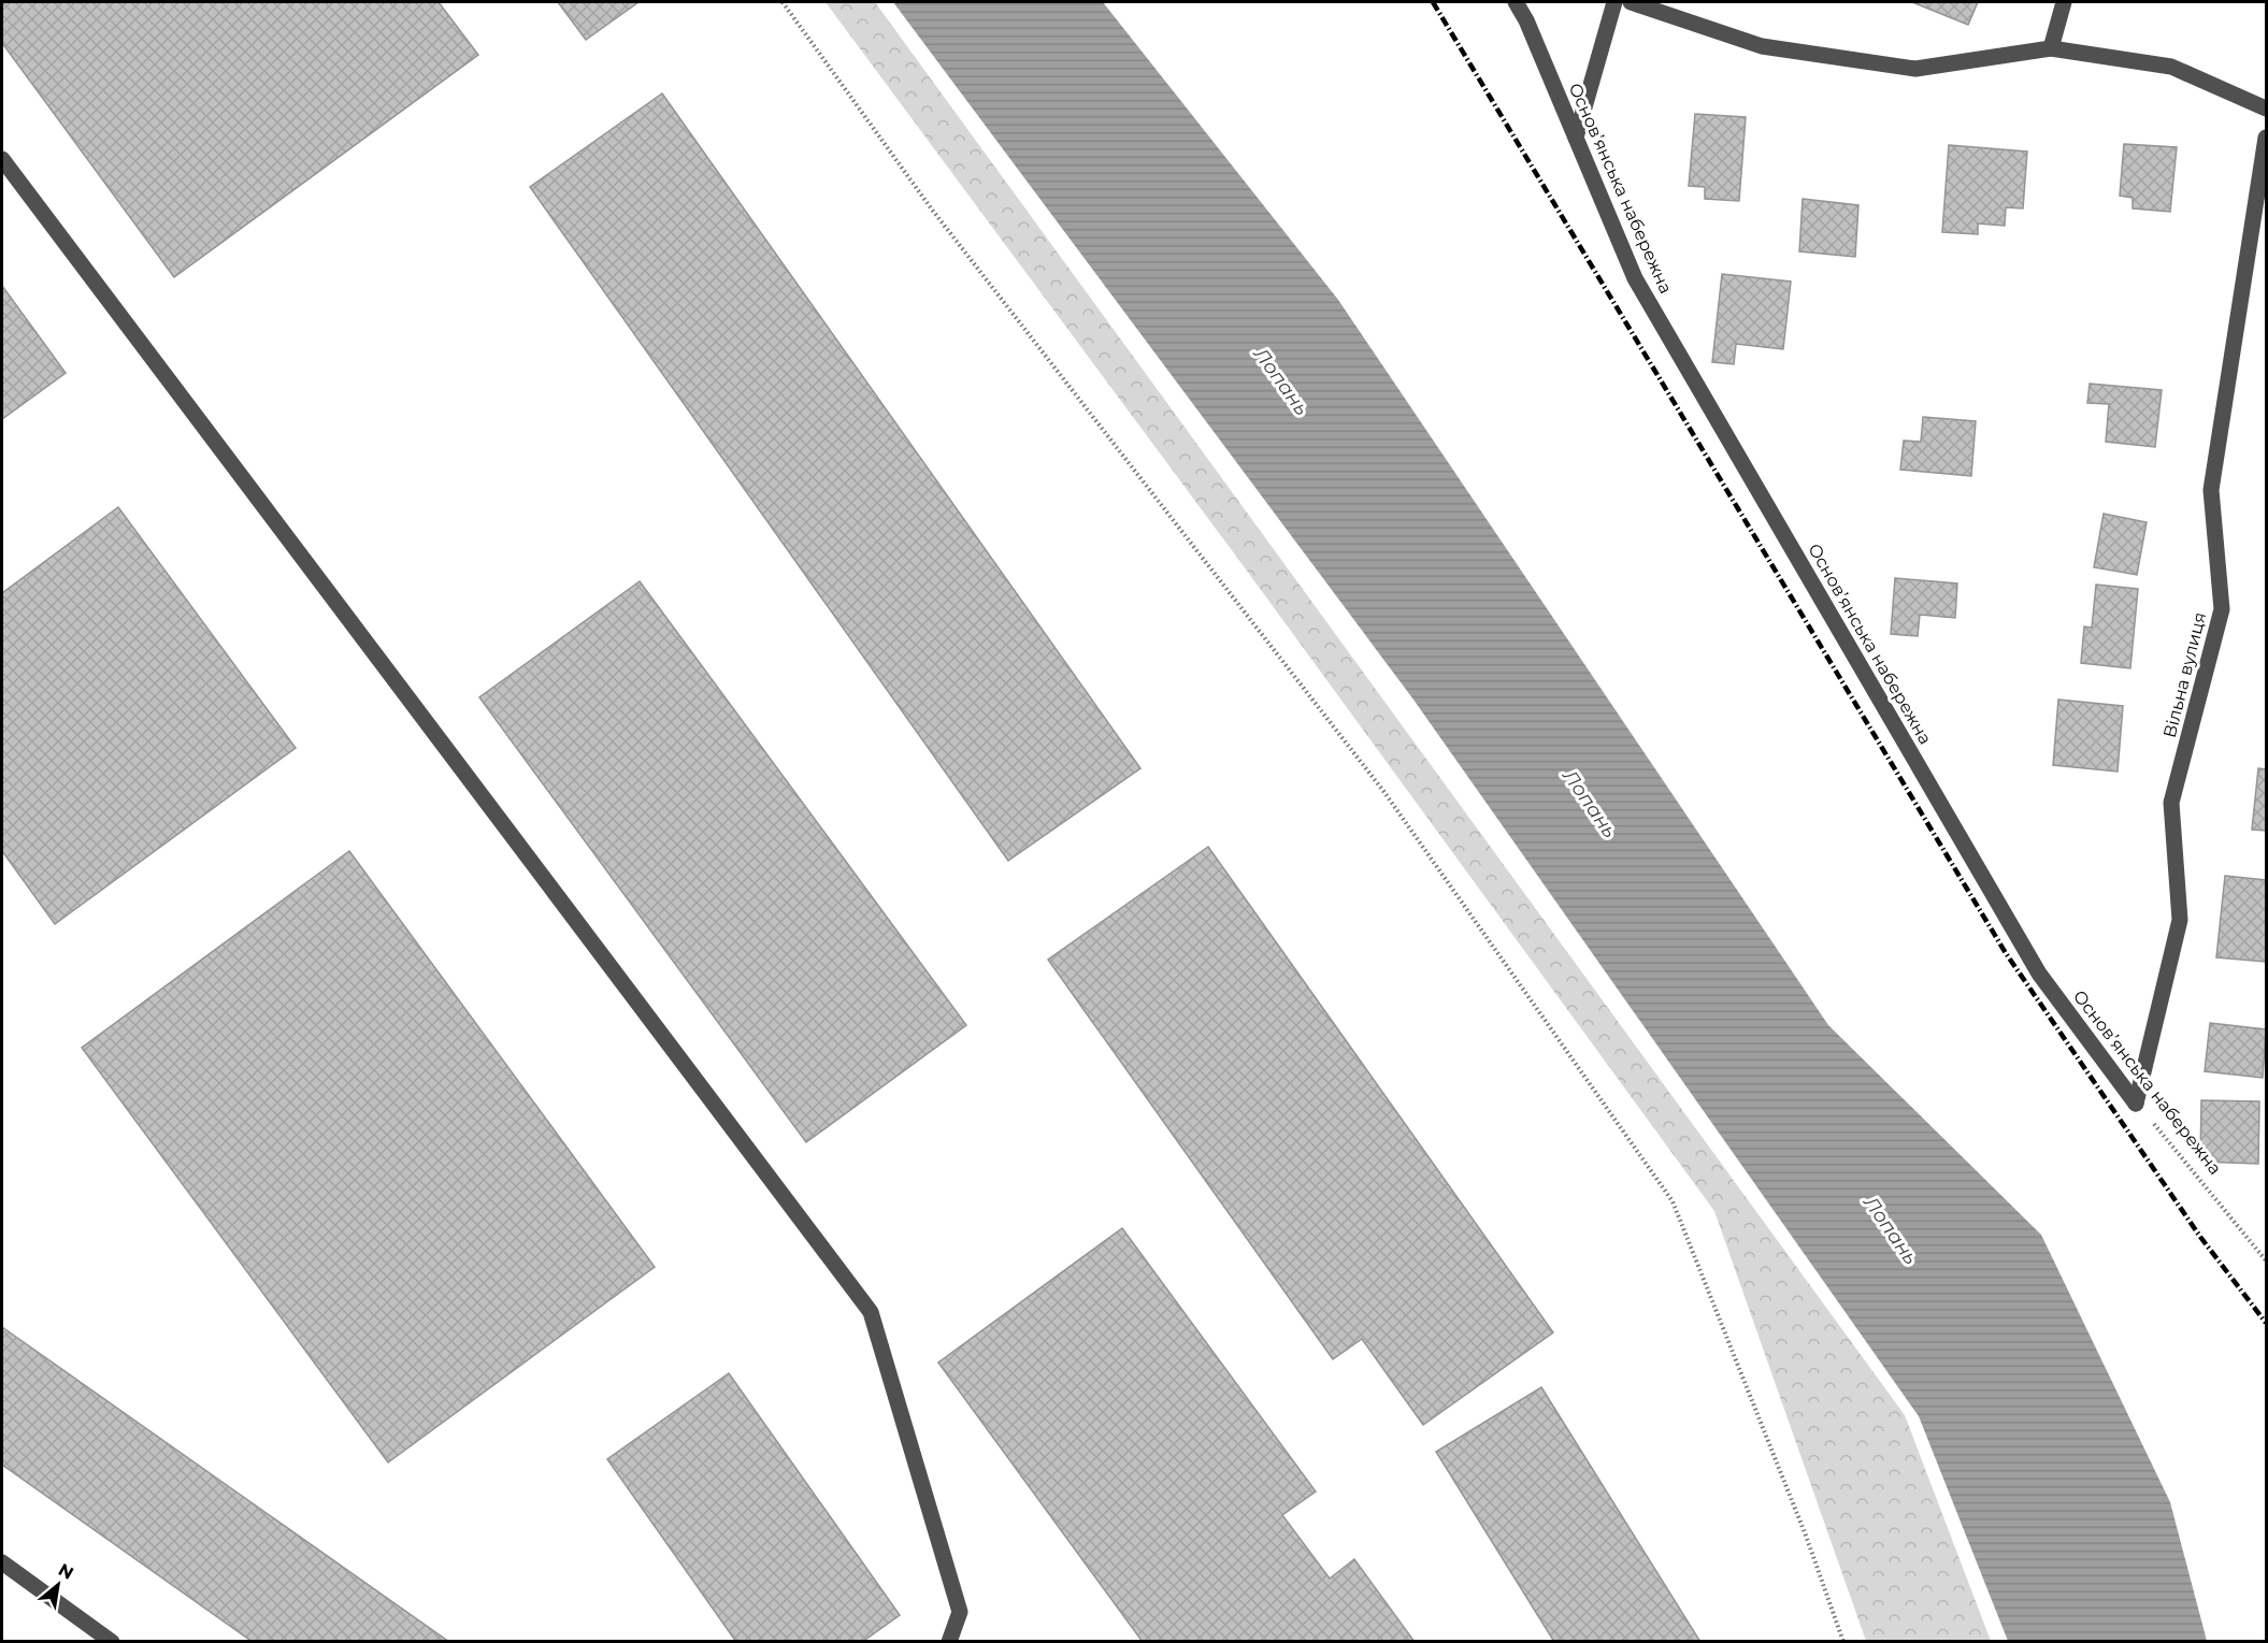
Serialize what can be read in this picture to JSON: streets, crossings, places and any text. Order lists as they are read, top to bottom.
{
  "streets": {
    "street": ["Основ’янська набережна", "Вільна вулиця"]
  },
  "crossings": [
    ["Основ’янська набережна", "Вільна вулиця"]
  ],
  "water": ["Лопань"],
  "north": "top right"
}
